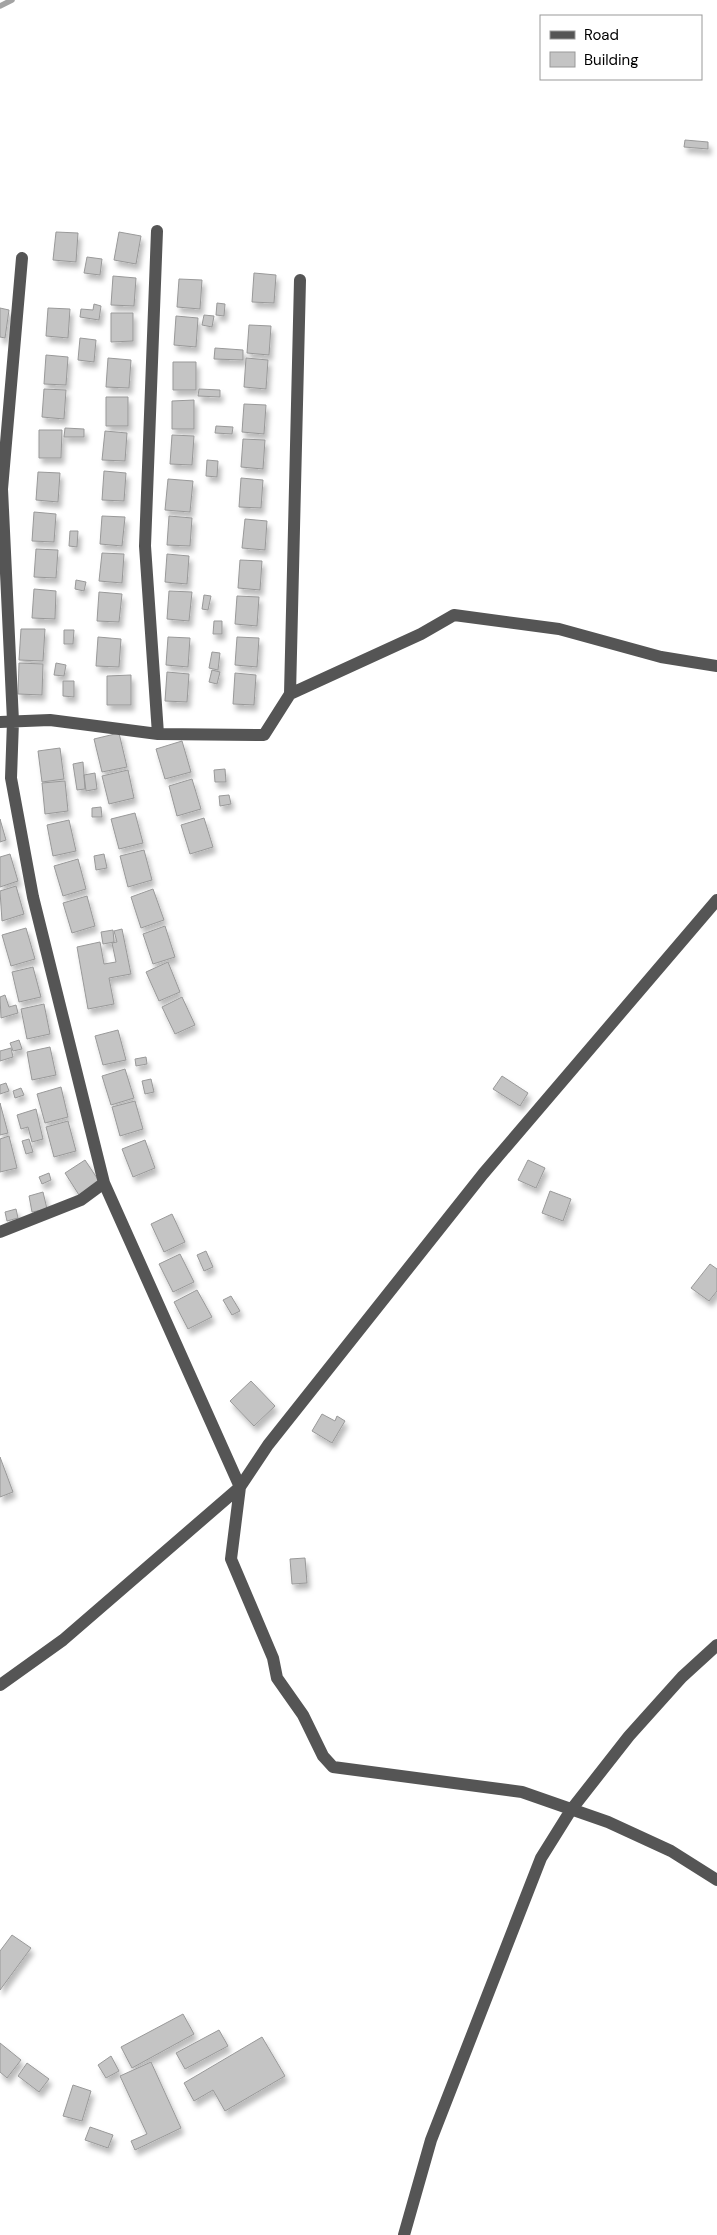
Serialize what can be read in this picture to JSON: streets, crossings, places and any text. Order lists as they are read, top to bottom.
{
  "legend": ["Road", "Building"]
}
